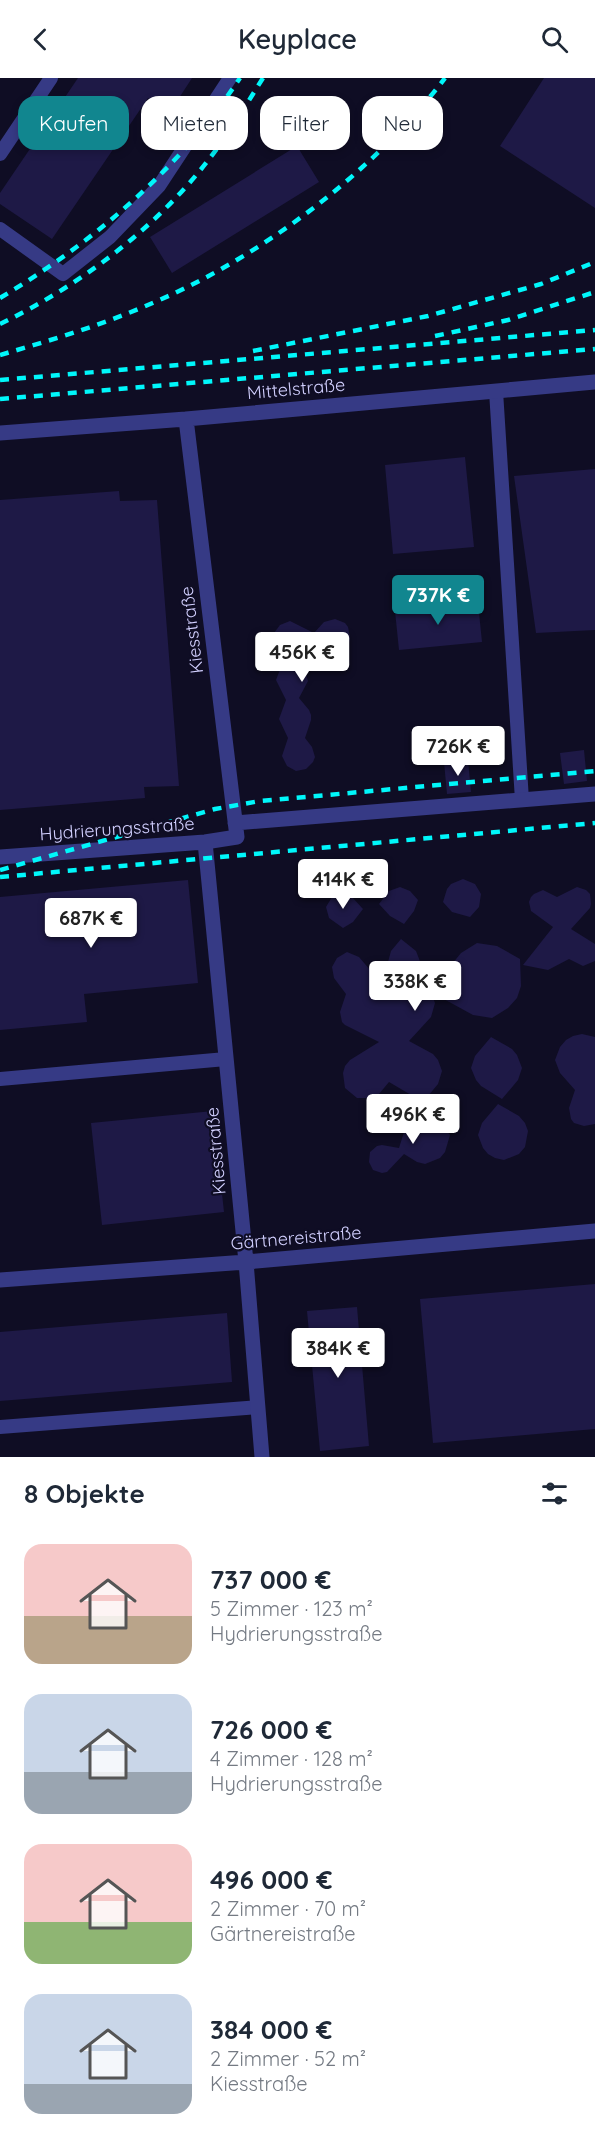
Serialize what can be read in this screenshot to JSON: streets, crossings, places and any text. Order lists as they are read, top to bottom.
{
  "streets": {
    "street": [
      "Mittelstraße",
      "Kiesstraße",
      "Hydrierungsstraße",
      "Gärtnereistraße"
    ]
  },
  "crossings": [
    ["Mittelstraße", "Kiesstraße"],
    ["Kiesstraße", "Hydrierungsstraße"],
    ["Kiesstraße", "Gärtnereistraße"]
  ],
  "page": {
    "header": "Keyplace",
    "chip": [
      "Kaufen",
      "Mieten",
      "Filter",
      "Neu"
    ],
    "price": [
      "737K €",
      "456K €",
      "726K €",
      "414K €",
      "687K €",
      "338K €",
      "496K €",
      "384K €"
    ],
    "heading": "8 Objekte",
    "list": [
      {
        "name": "737 000 €",
        "note": "5 Zimmer · 123 m² · Hydrierungsstraße"
      },
      {
        "name": "726 000 €",
        "note": "4 Zimmer · 128 m² · Hydrierungsstraße"
      },
      {
        "name": "496 000 €",
        "note": "2 Zimmer · 70 m² · Gärtnereistraße"
      },
      {
        "name": "384 000 €",
        "note": "2 Zimmer · 52 m² · Kiesstraße"
      }
    ]
  }
}
